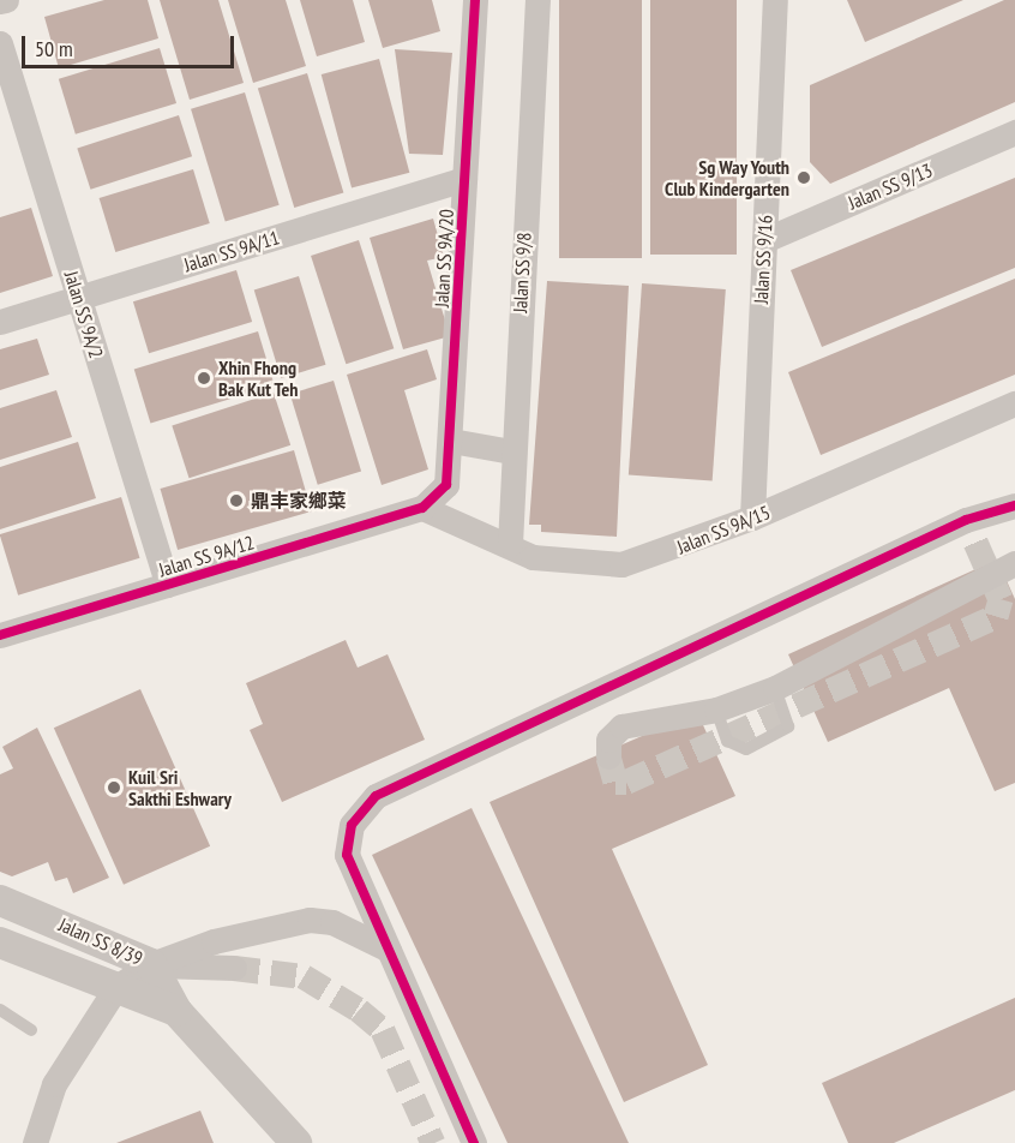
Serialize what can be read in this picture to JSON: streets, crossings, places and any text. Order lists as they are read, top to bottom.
{
  "streets": {
    "street": [
      "Jalan SS 9/13",
      "Jalan SS 9A/11",
      "Jalan SS 9A/20",
      "Jalan SS 9/16",
      "Jalan SS 9/8",
      "Jalan SS 9A/2",
      "Jalan SS 9A/15",
      "Jalan SS 9A/12",
      "Jalan SS 8/39"
    ]
  },
  "crossings": [
    ["Jalan SS 9/13", "Jalan SS 9/16"],
    ["Jalan SS 9A/11", "Jalan SS 9A/20"],
    ["Jalan SS 9A/11", "Jalan SS 9A/2"],
    ["Jalan SS 9A/20", "Jalan SS 9A/15"],
    ["Jalan SS 9A/20", "Jalan SS 9A/12"],
    ["Jalan SS 9/16", "Jalan SS 9A/15"],
    ["Jalan SS 9/8", "Jalan SS 9A/15"],
    ["Jalan SS 9A/2", "Jalan SS 9A/12"],
    ["Jalan SS 9A/15", "Jalan SS 9A/12"]
  ],
  "places": [
    "Sg Way Youth Club Kindergarten",
    "Xhin Fhong Bak Kut Teh",
    "鼎丰家鄉菜",
    "Kuil Sri Sakthi Eshwary"
  ],
  "scale_bar": "50 m"
}
